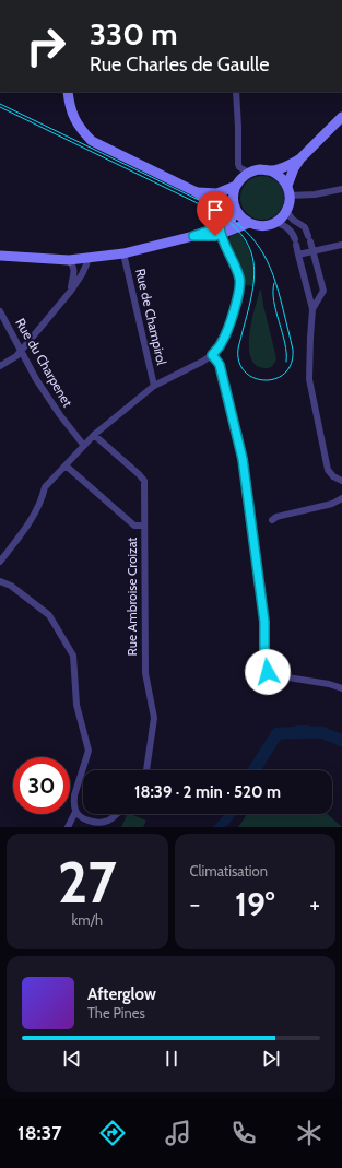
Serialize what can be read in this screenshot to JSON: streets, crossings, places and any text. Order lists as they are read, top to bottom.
{
  "streets": {
    "street": ["Rue de Champirol", "Rue du Charpenet", "Rue Ambroise Croizat"]
  },
  "page": {
    "turn": ["330 m", "Rue Charles de Gaulle"],
    "limit": "30",
    "trip": "18:39 · 2 min · 520 m",
    "tile": [
      ["27", "km/h"],
      "Climatisation"
    ],
    "heat": ["−", "19°", "+"],
    "song": ["Afterglow", "The Pines"],
    "tabs": "18:37"
  }
}
